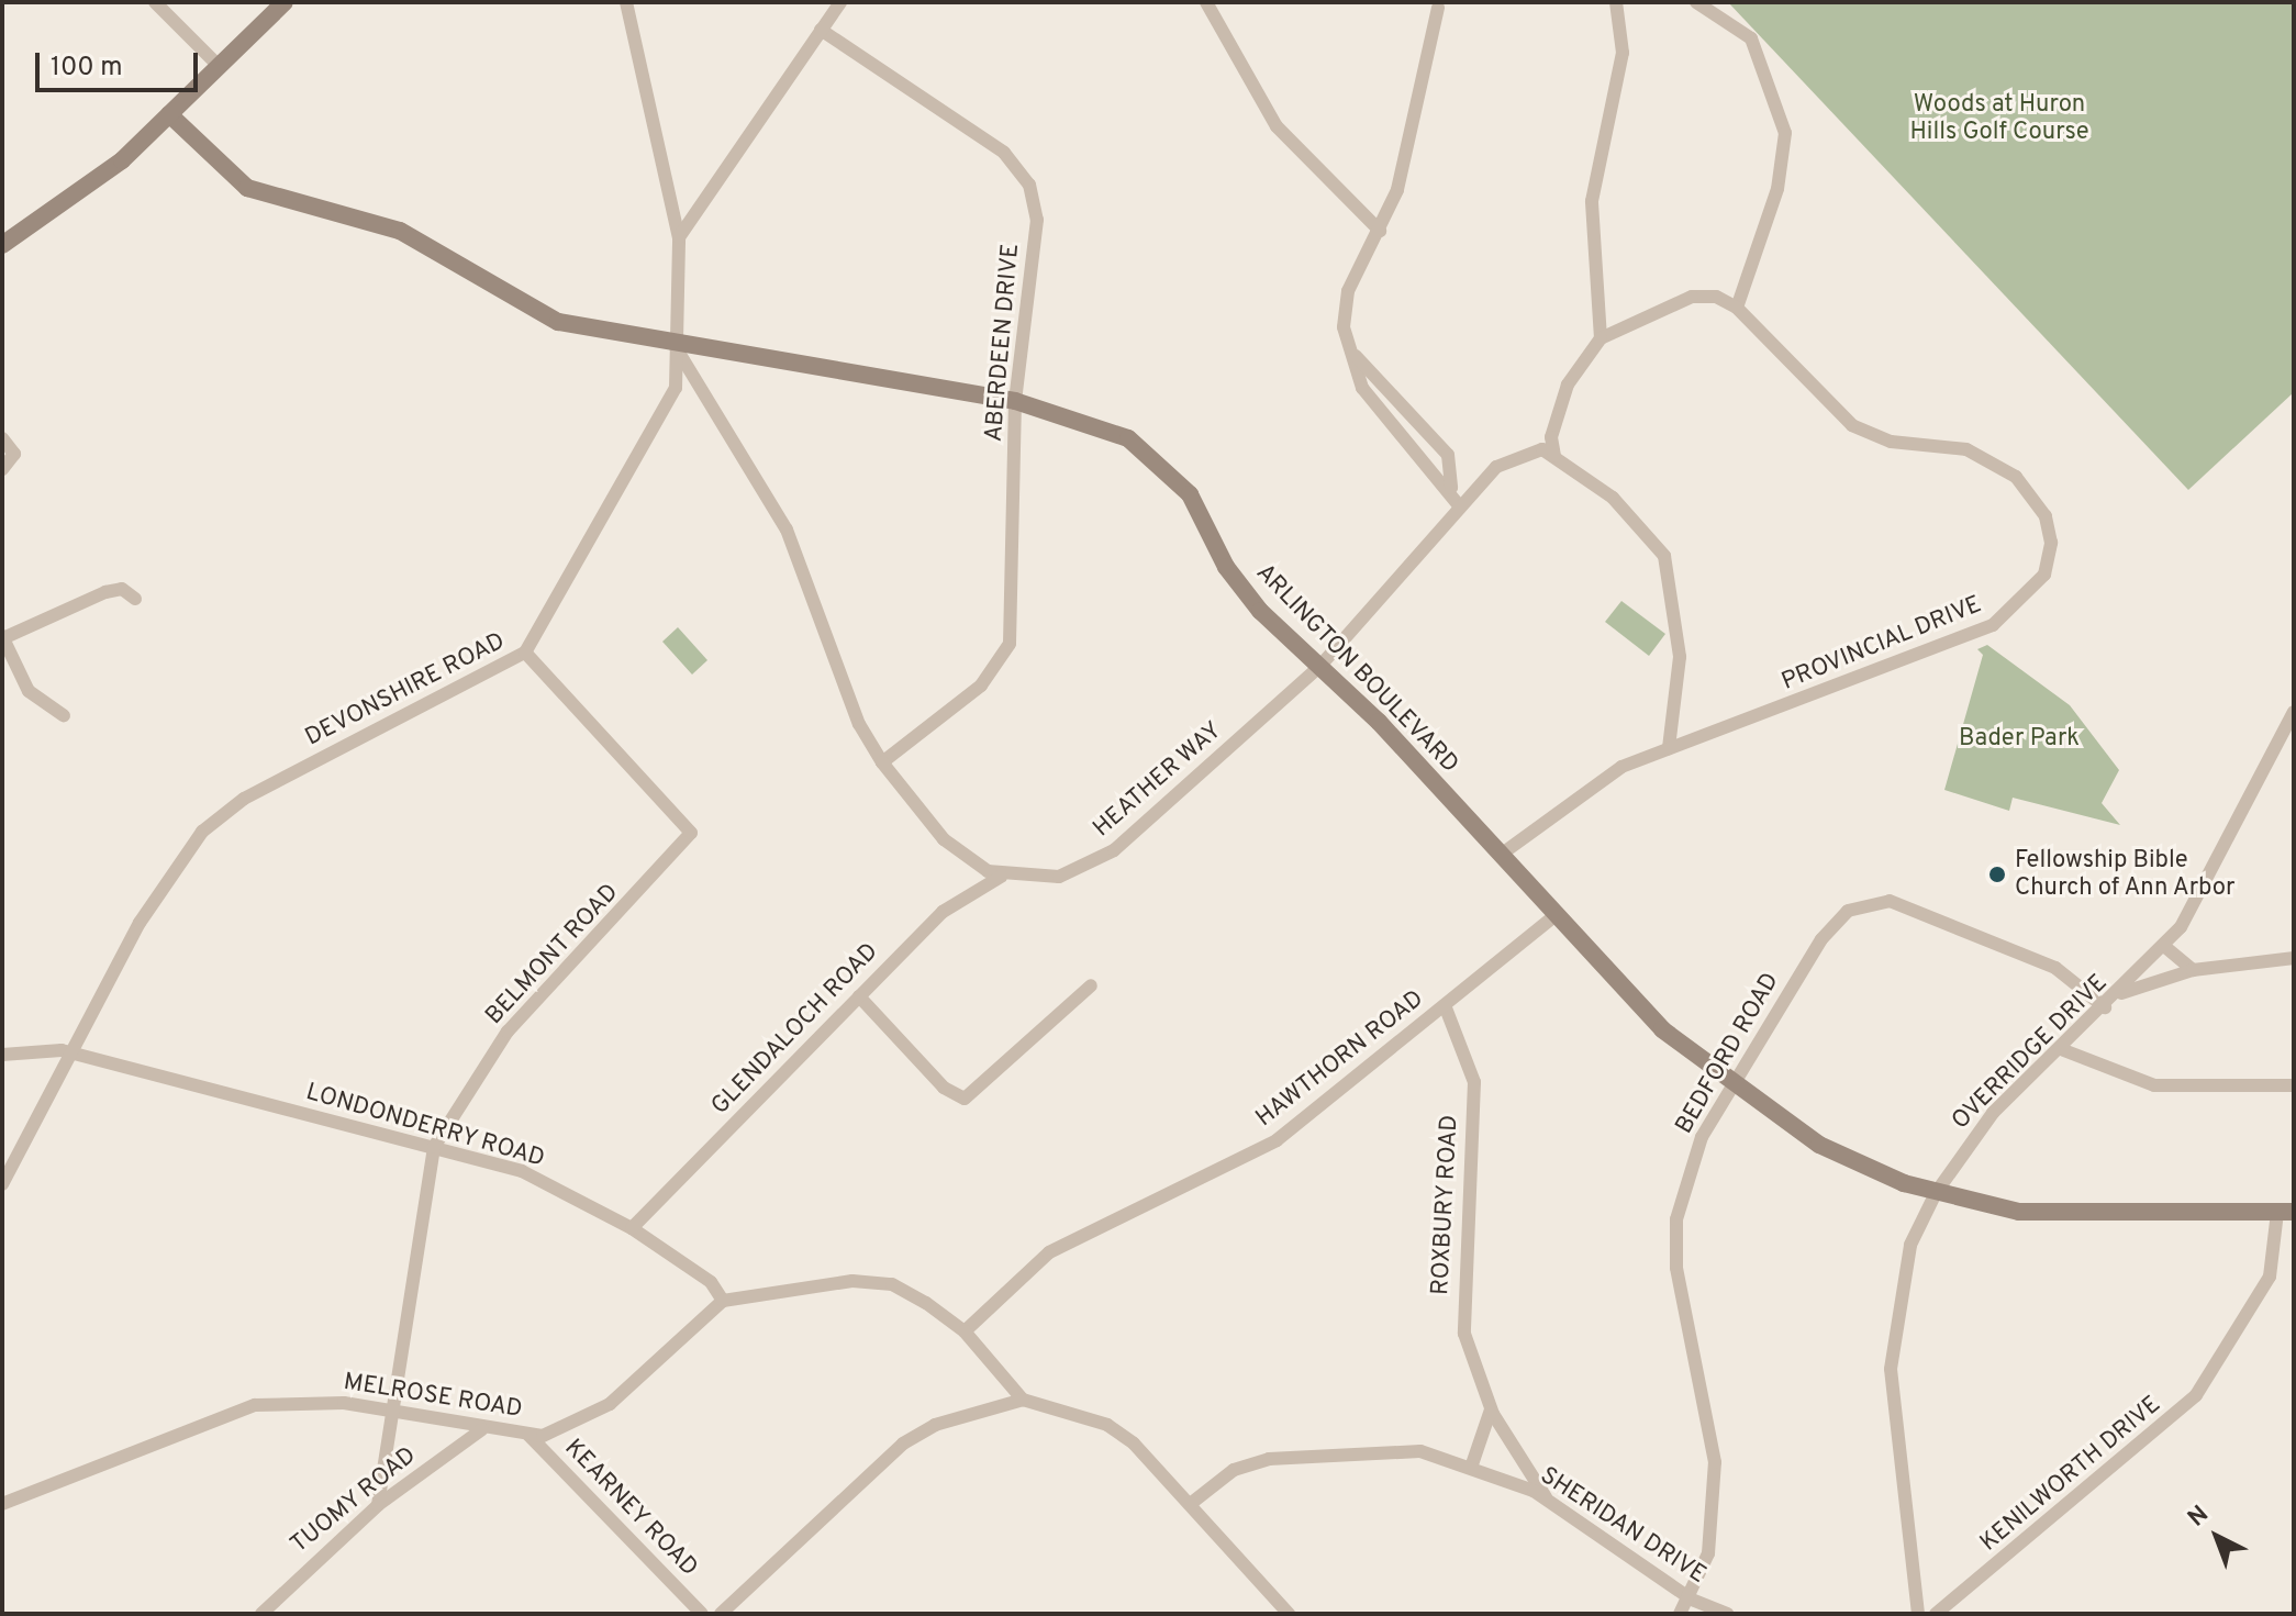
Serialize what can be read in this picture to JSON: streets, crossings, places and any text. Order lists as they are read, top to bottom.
{
  "streets": {
    "street": [
      "ABERDEEN DRIVE",
      "PROVINCIAL DRIVE",
      "ARLINGTON BOULEVARD",
      "DEVONSHIRE ROAD",
      "HEATHER WAY",
      "BELMONT ROAD",
      "GLENDALOCH ROAD",
      "OVERRIDGE DRIVE",
      "BEDFORD ROAD",
      "HAWTHORN ROAD",
      "LONDONDERRY ROAD",
      "ROXBURY ROAD",
      "MELROSE ROAD",
      "KENILWORTH DRIVE",
      "TUOMY ROAD",
      "KEARNEY ROAD",
      "SHERIDAN DRIVE"
    ]
  },
  "crossings": [
    ["ABERDEEN DRIVE", "ARLINGTON BOULEVARD"],
    ["PROVINCIAL DRIVE", "ARLINGTON BOULEVARD"],
    ["ARLINGTON BOULEVARD", "DEVONSHIRE ROAD"],
    ["ARLINGTON BOULEVARD", "HEATHER WAY"],
    ["ARLINGTON BOULEVARD", "OVERRIDGE DRIVE"],
    ["ARLINGTON BOULEVARD", "BEDFORD ROAD"],
    ["ARLINGTON BOULEVARD", "HAWTHORN ROAD"],
    ["ARLINGTON BOULEVARD", "KENILWORTH DRIVE"],
    ["DEVONSHIRE ROAD", "BELMONT ROAD"],
    ["DEVONSHIRE ROAD", "LONDONDERRY ROAD"],
    ["HEATHER WAY", "GLENDALOCH ROAD"],
    ["BELMONT ROAD", "LONDONDERRY ROAD"],
    ["BELMONT ROAD", "MELROSE ROAD"],
    ["BELMONT ROAD", "TUOMY ROAD"],
    ["GLENDALOCH ROAD", "LONDONDERRY ROAD"],
    ["OVERRIDGE DRIVE", "BEDFORD ROAD"],
    ["BEDFORD ROAD", "SHERIDAN DRIVE"],
    ["HAWTHORN ROAD", "ROXBURY ROAD"],
    ["LONDONDERRY ROAD", "MELROSE ROAD"],
    ["ROXBURY ROAD", "SHERIDAN DRIVE"],
    ["MELROSE ROAD", "TUOMY ROAD"],
    ["MELROSE ROAD", "KEARNEY ROAD"]
  ],
  "parks": ["Woods at Huron Hills Golf Course", "Bader Park"],
  "places": ["Fellowship Bible Church of Ann Arbor"],
  "scale_bar": "100 m",
  "north": "top left"
}
